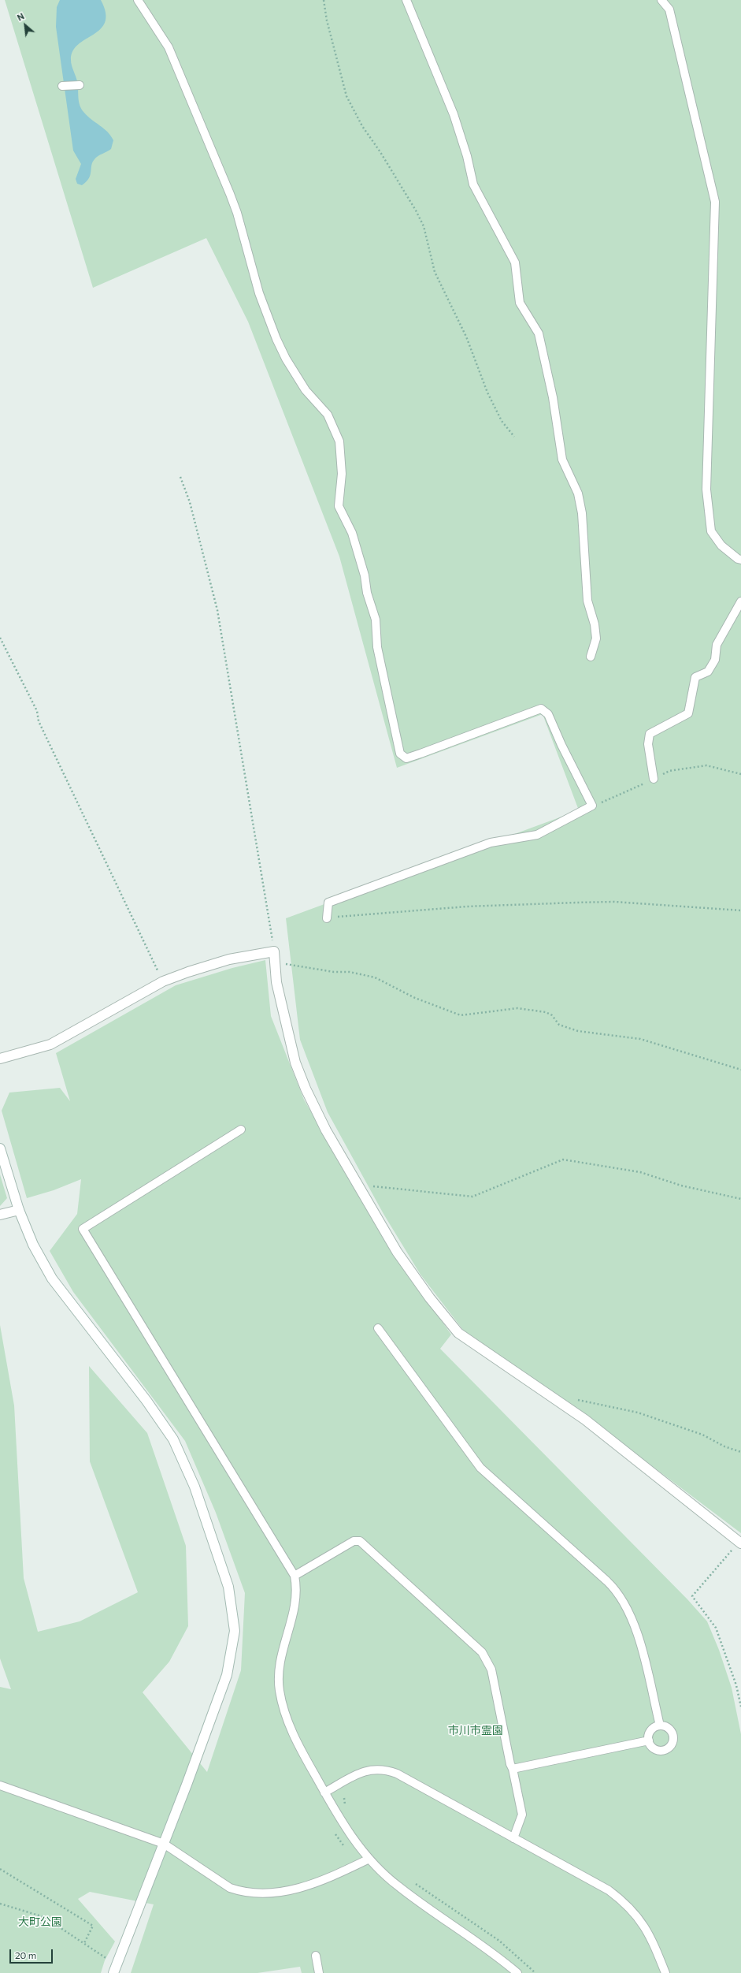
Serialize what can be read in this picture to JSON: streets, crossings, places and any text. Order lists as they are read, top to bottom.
{
  "parks": ["市川市霊園", "大町公園"],
  "scale_bar": "20 m",
  "north": "top left"
}
